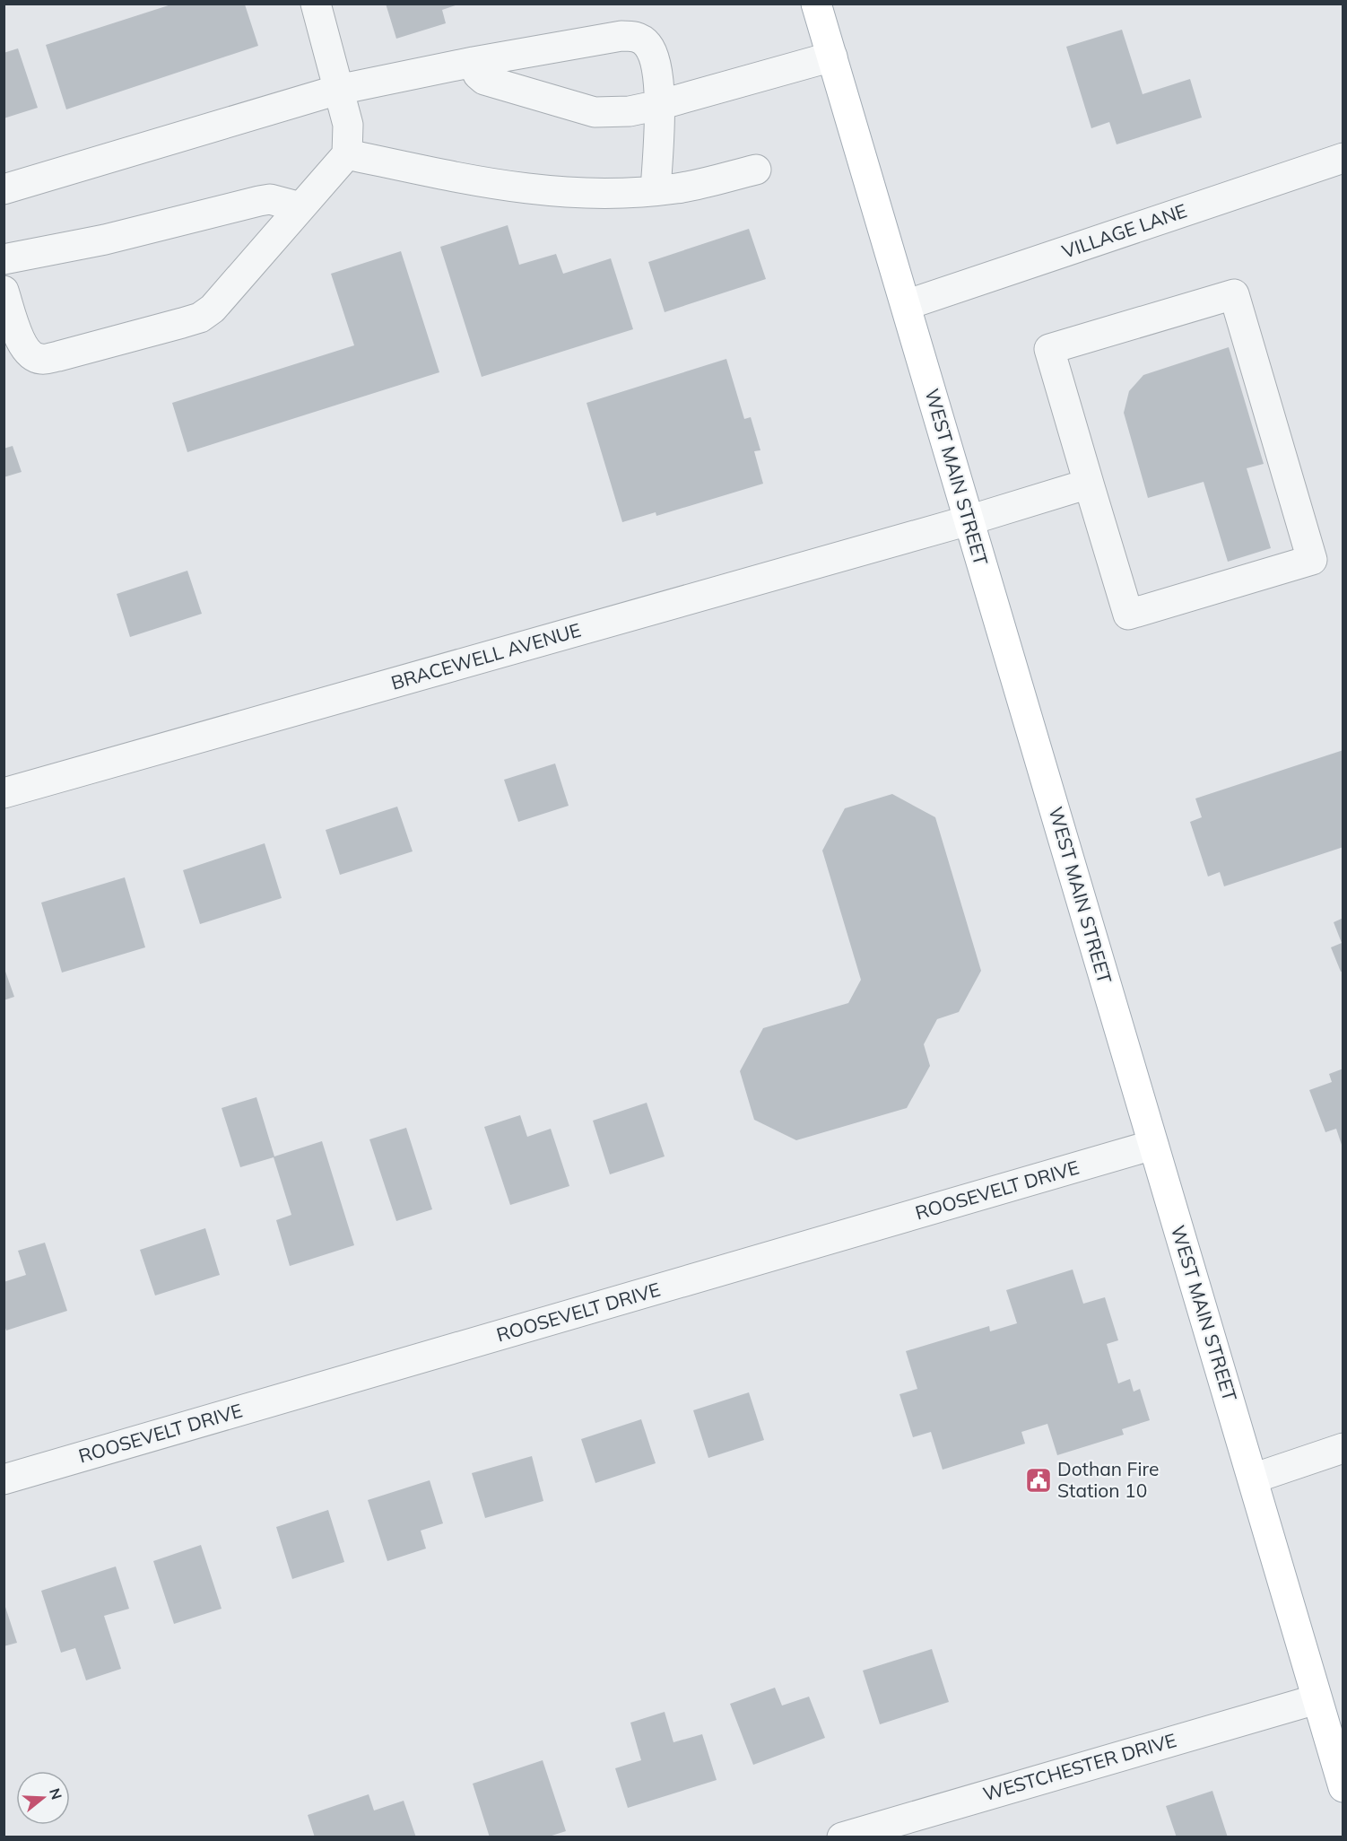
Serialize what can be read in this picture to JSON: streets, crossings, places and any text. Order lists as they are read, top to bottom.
{
  "streets": {
    "main road": ["WEST MAIN STREET"],
    "street": [
      "VILLAGE LANE",
      "BRACEWELL AVENUE",
      "ROOSEVELT DRIVE",
      "WESTCHESTER DRIVE"
    ]
  },
  "crossings": [
    ["VILLAGE LANE", "WEST MAIN STREET"],
    ["WEST MAIN STREET", "BRACEWELL AVENUE"],
    ["WEST MAIN STREET", "ROOSEVELT DRIVE"],
    ["WEST MAIN STREET", "WESTCHESTER DRIVE"]
  ],
  "places": {
    "public building": ["Dothan Fire Station 10"]
  },
  "north": "right"
}
